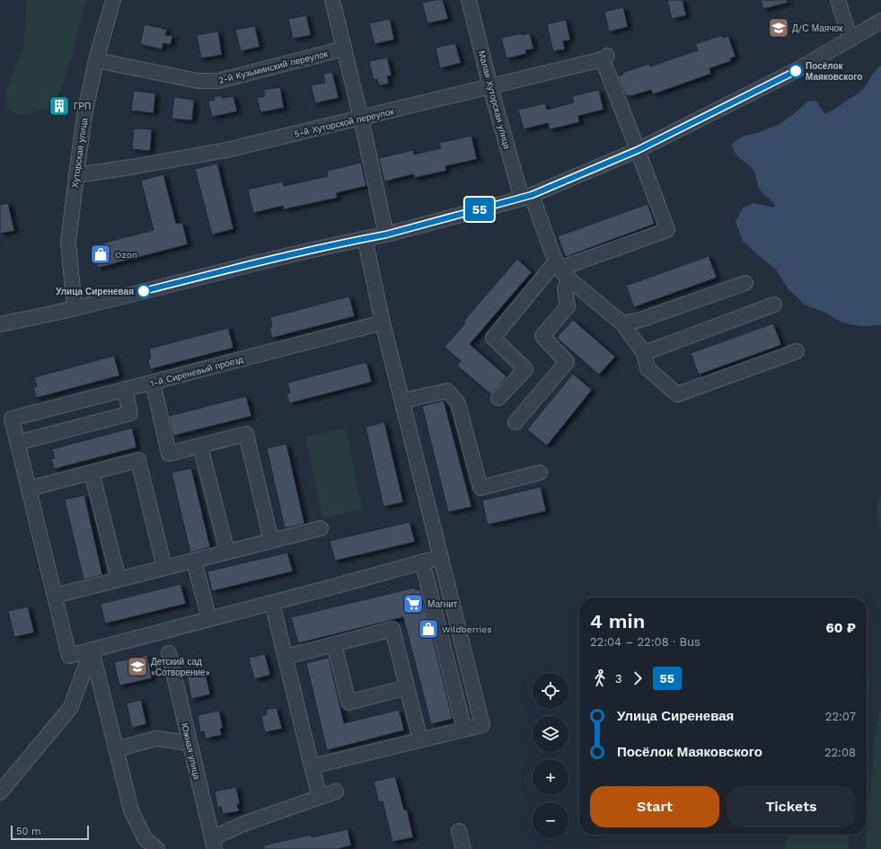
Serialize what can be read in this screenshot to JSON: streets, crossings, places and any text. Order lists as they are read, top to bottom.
{
  "streets": {
    "street": [
      "2-й Кузьминский переулок",
      "Малая Хуторская улица",
      "5-й Хуторской переулок",
      "Хуторская улица",
      "1-й Сиреневый проезд",
      "Южная улица"
    ]
  },
  "crossings": [
    ["2-й Кузьминский переулок", "Хуторская улица"],
    ["Малая Хуторская улица", "5-й Хуторской переулок"],
    ["5-й Хуторской переулок", "Хуторская улица"]
  ],
  "places": {
    "school or university": ["Д/С Маячок", "Детский сад «Сотворение»"],
    "other": ["Посёлок Маяковского", "Улица Сиреневая"],
    "building": ["ГРП"],
    "shop": ["Ozon", "Wildberries"],
    "supermarket": ["Магнит"]
  },
  "lines": ["bus line 55"],
  "scale_bar": "50 m",
  "page": {
    "on_map": "55",
    "heading": ["4 min", "22:04 – 22:08 · Bus", "60 ₽"],
    "legs": ["3", "55"],
    "map_buttons": ["+", "−"],
    "list": [
      {
        "name": "Улица Сиреневая",
        "value": "22:07"
      },
      {
        "name": "Посёлок Маяковского",
        "value": "22:08"
      }
    ],
    "buttons": ["Start", "Tickets"],
    "scale": "50 m"
  }
}
